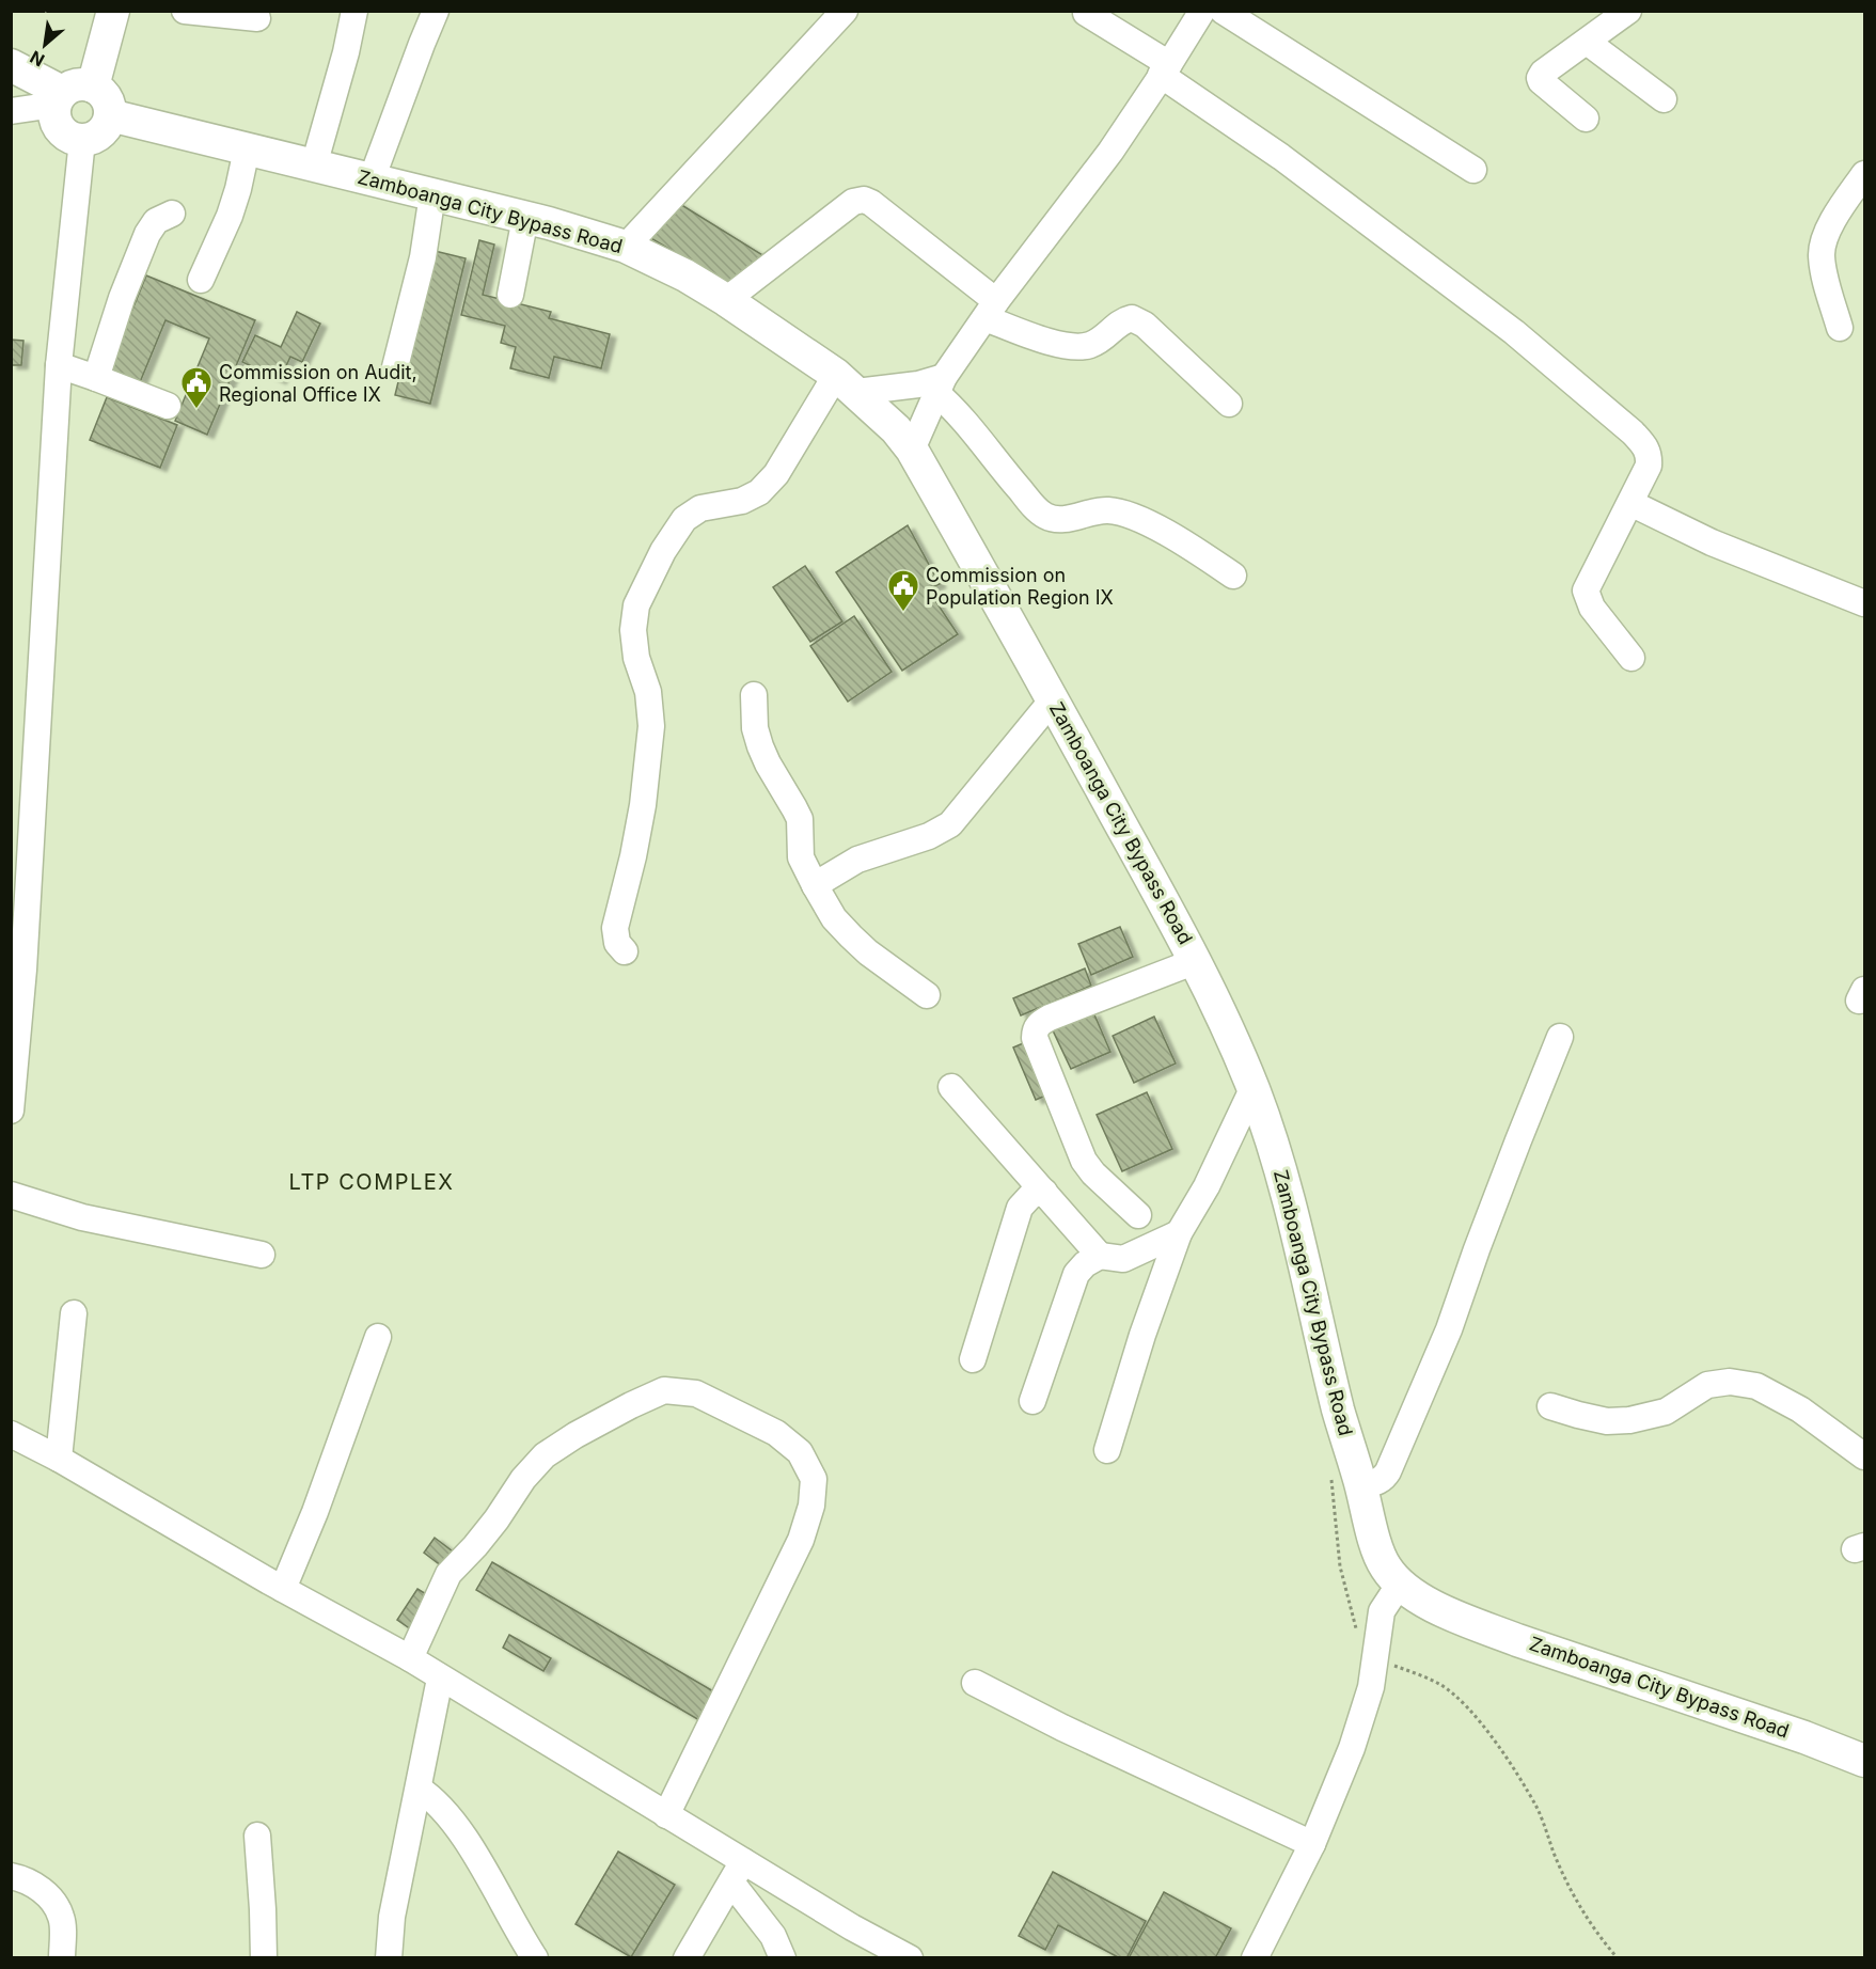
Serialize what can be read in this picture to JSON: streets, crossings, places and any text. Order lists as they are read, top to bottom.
{
  "streets": {
    "main road": ["Zamboanga City Bypass Road"]
  },
  "districts": ["LTP COMPLEX"],
  "places": {
    "public building": ["Commission on Audit, Regional Office Ⅸ", "Commission on Population Region IX"]
  },
  "north": "bottom left"
}
